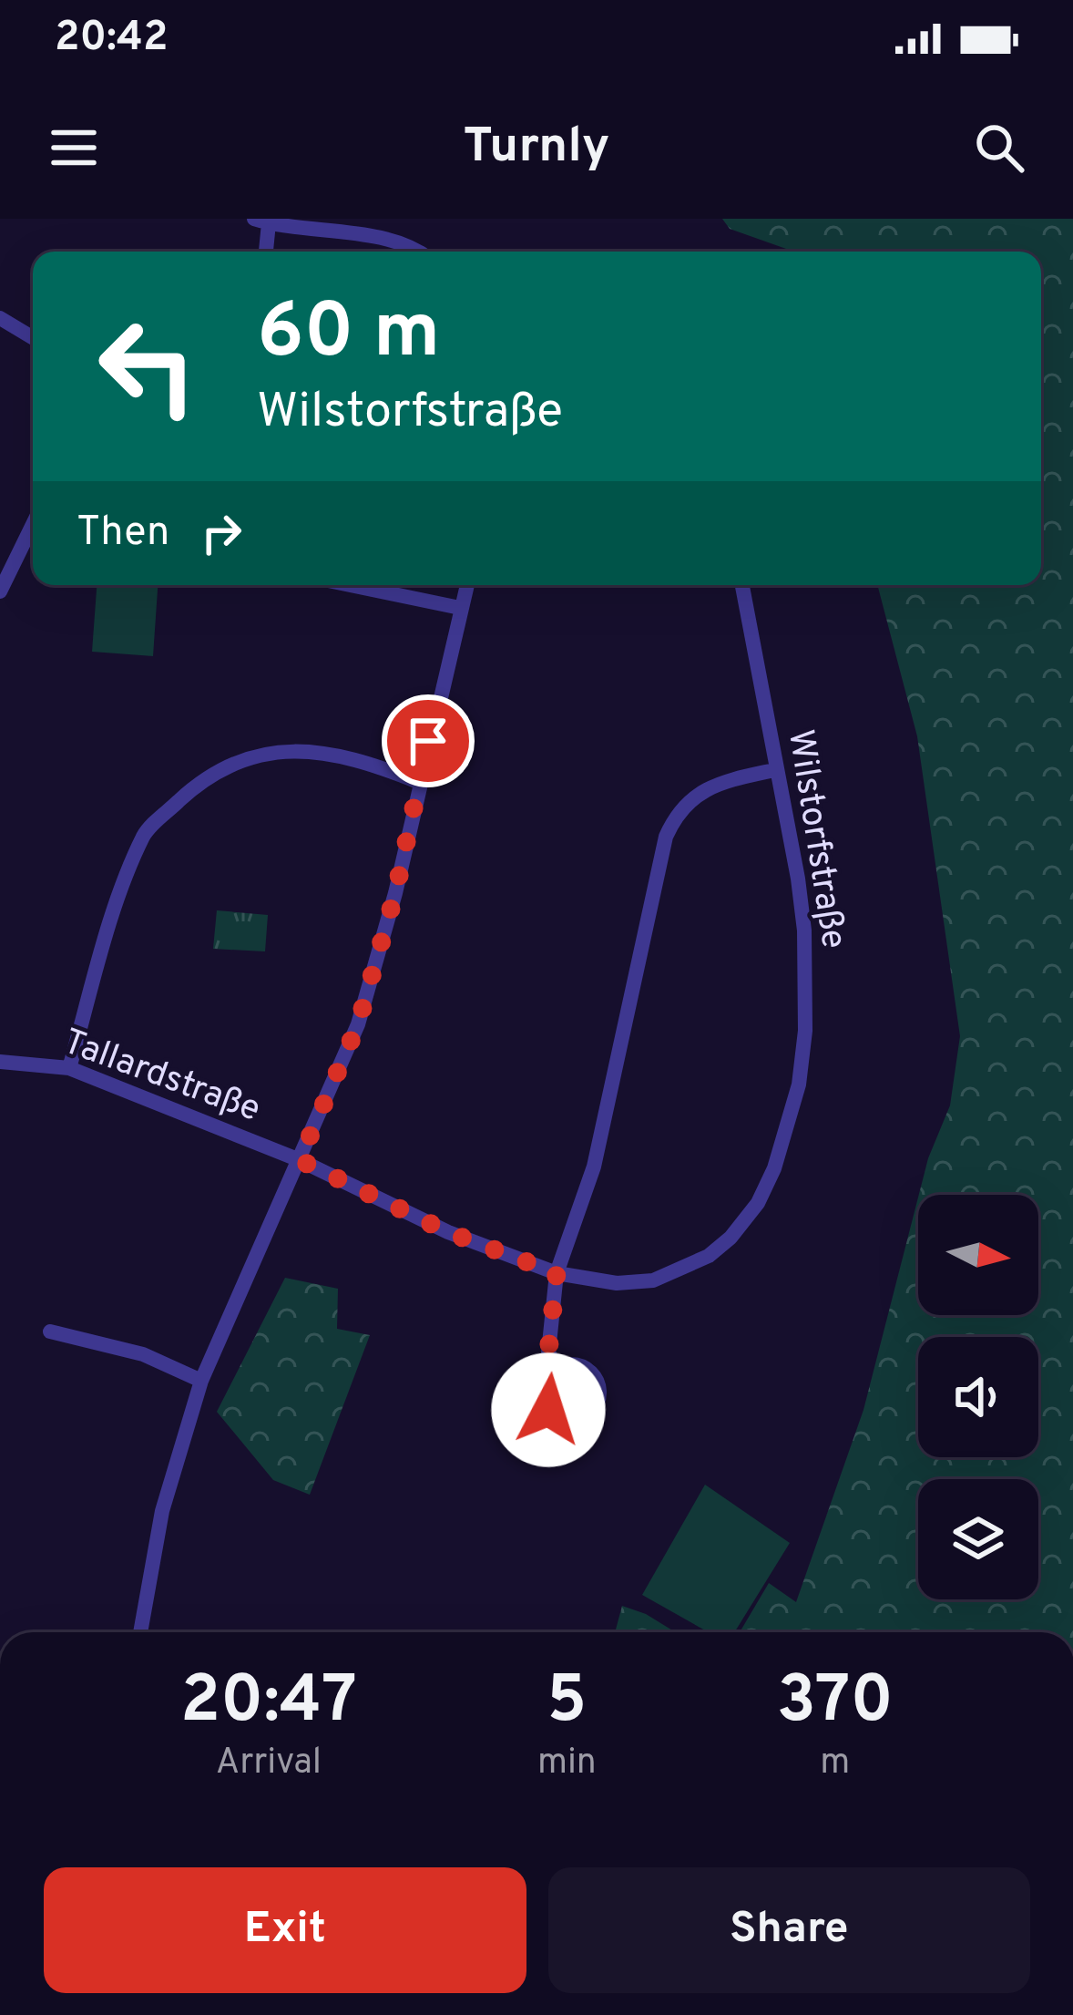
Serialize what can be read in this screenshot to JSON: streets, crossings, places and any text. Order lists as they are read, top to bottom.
{
  "streets": {
    "street": ["Wilstorfstraße", "Tallardstraße"]
  },
  "crossings": [
    ["Wilstorfstraße", "Tallardstraße"]
  ],
  "north": "right",
  "page": {
    "status": "20:42",
    "header": "Turnly",
    "turn": ["60 m", "Wilstorfstraße"],
    "then": "Then",
    "eta": [
      "20:47",
      "Arrival",
      "5",
      "min",
      "370",
      "m"
    ],
    "buttons": ["Exit", "Share"]
  }
}
